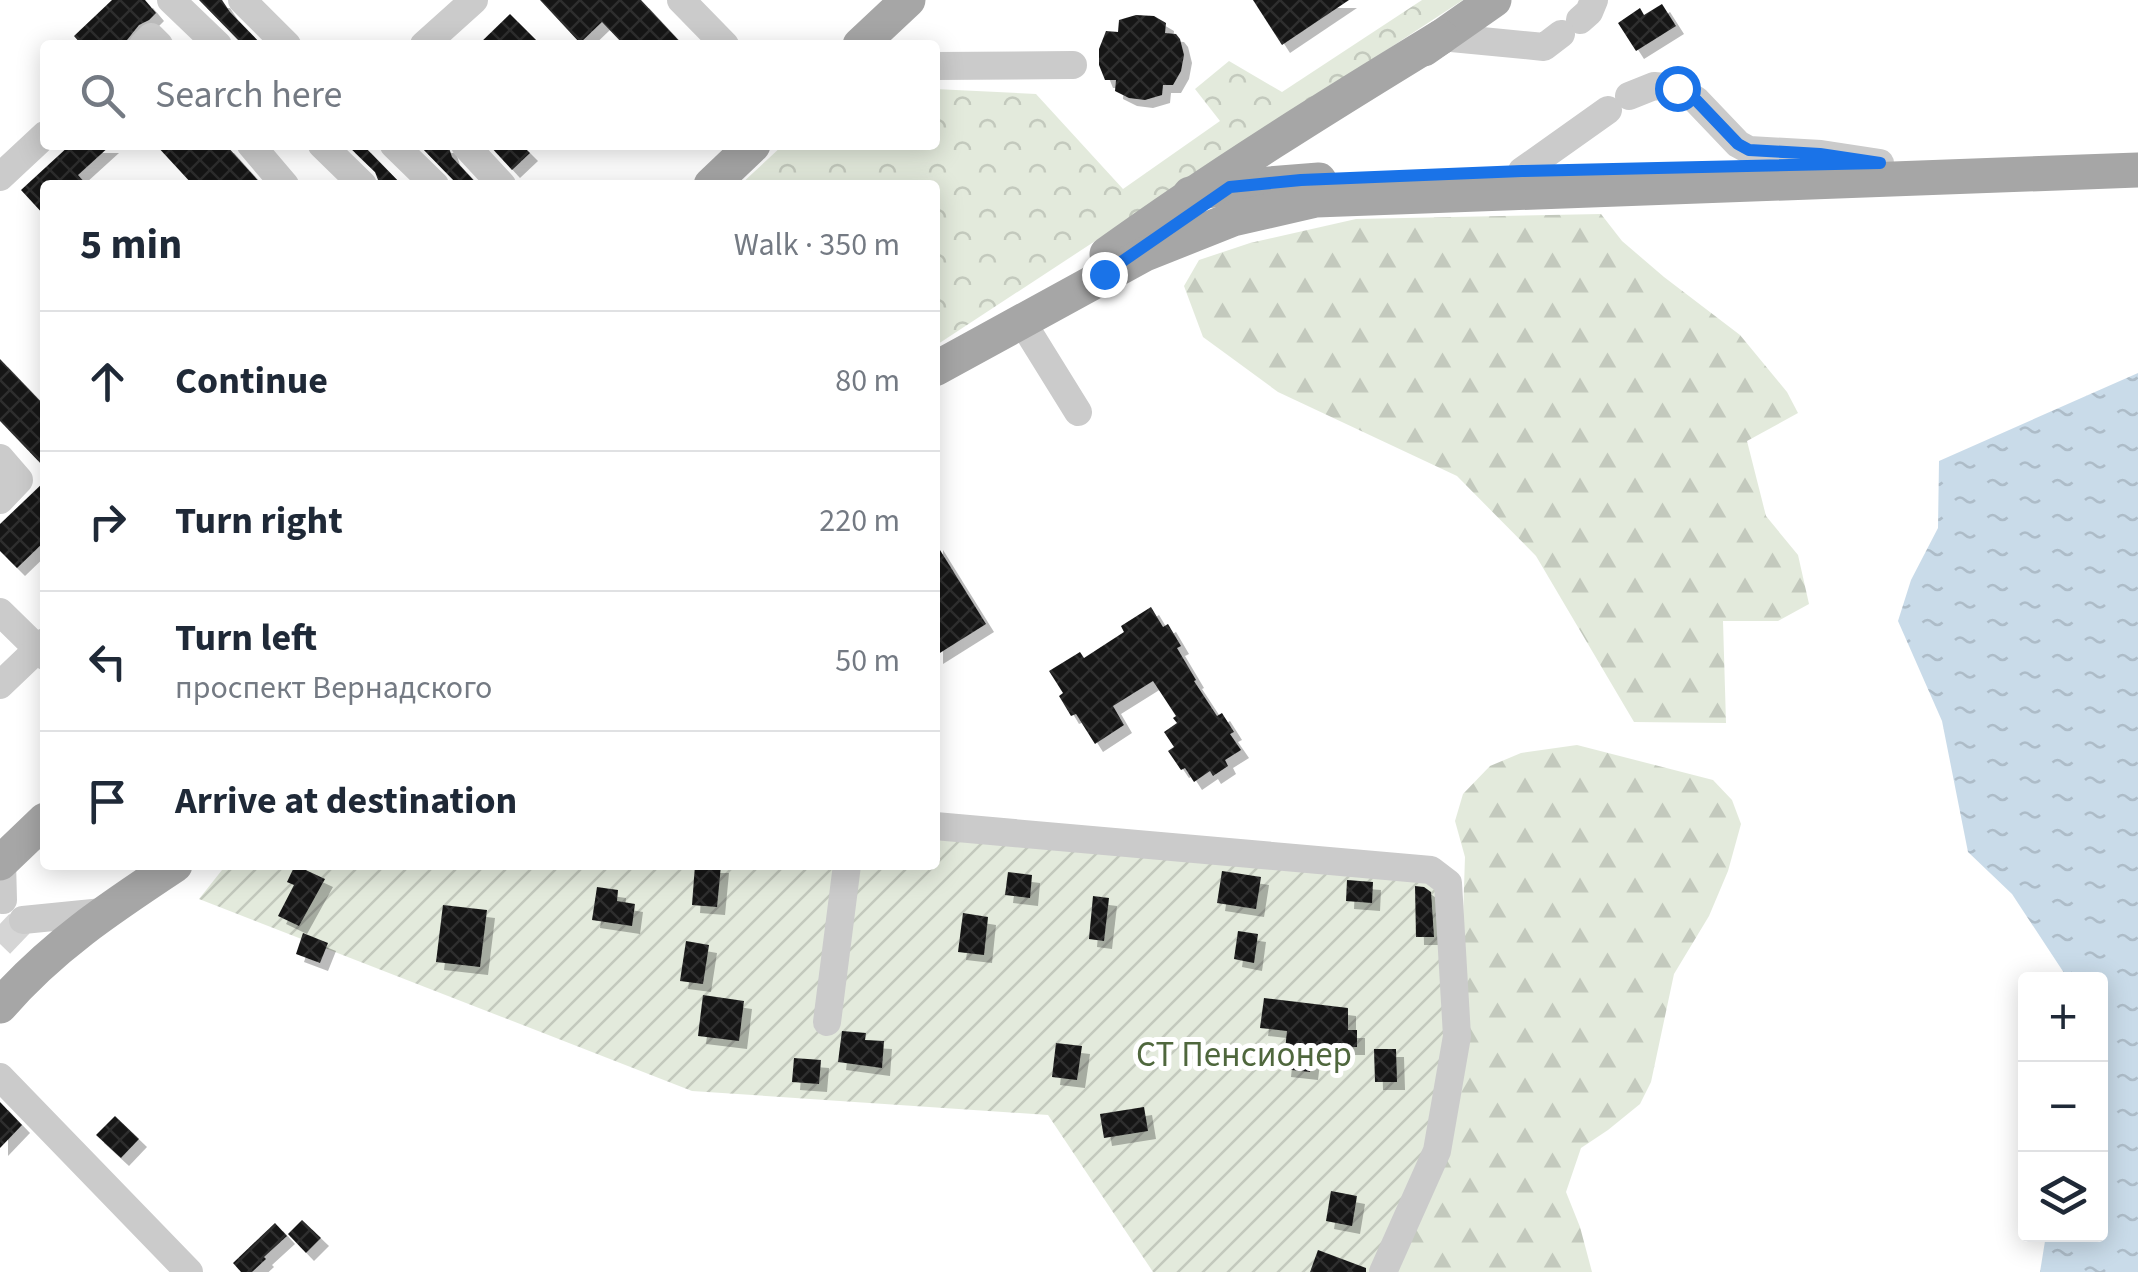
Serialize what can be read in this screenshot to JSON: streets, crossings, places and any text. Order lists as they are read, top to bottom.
{
  "parks": ["СТ Пенсионер"],
  "page": {
    "search": "Search here",
    "heading": ["5 min", "Walk · 350 m"],
    "list": [
      ["Continue", "80 m"],
      ["Turn right", "220 m"],
      ["Turn left", "проспект Вернадского", "50 m"],
      "Arrive at destination"
    ],
    "map_buttons": ["+", "−"]
  }
}
